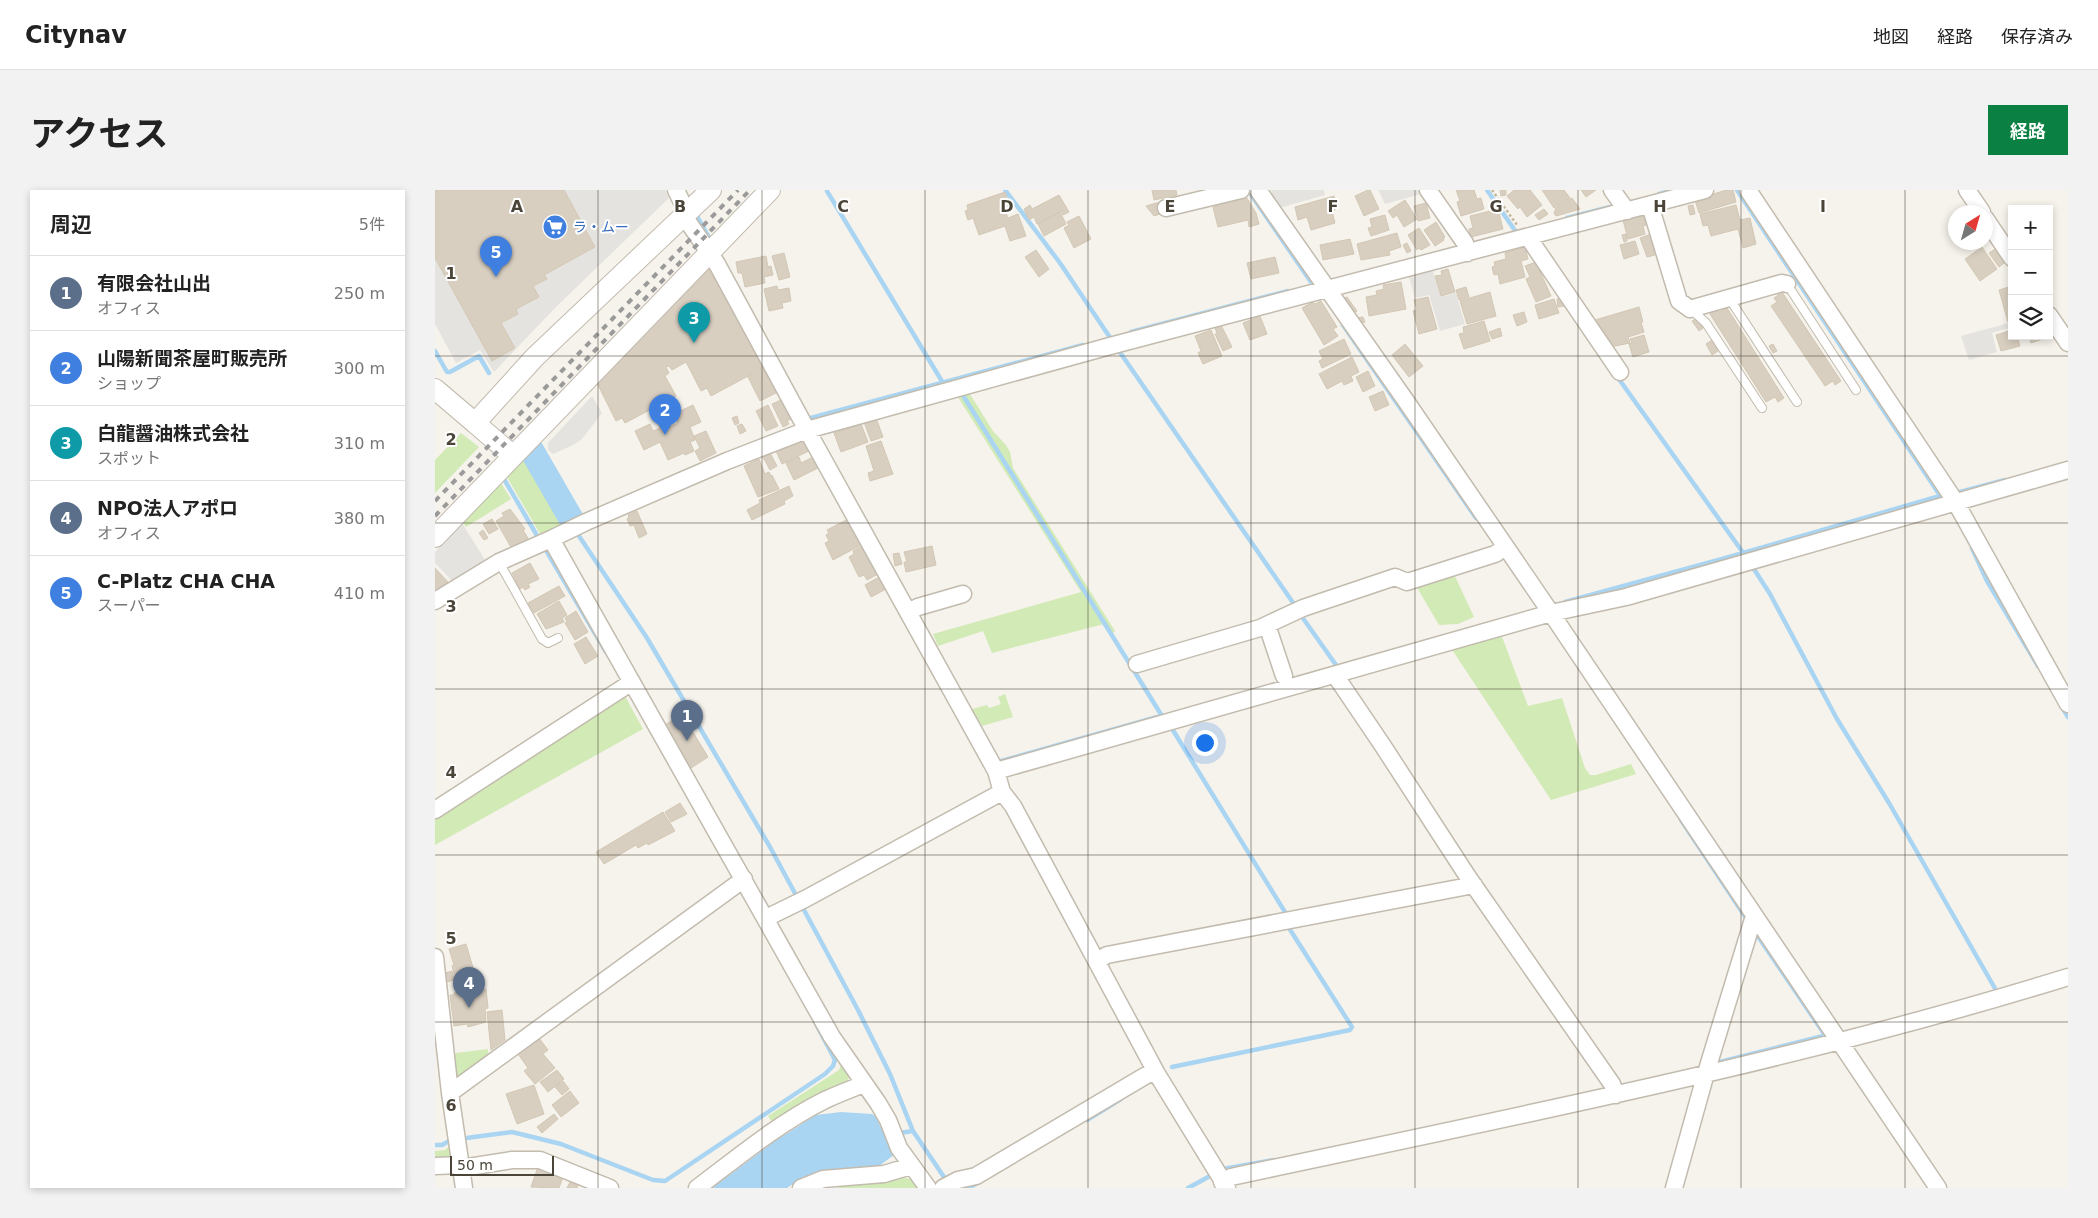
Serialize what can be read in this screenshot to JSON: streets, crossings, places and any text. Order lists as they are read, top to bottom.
{
  "places": {
    "supermarket": ["ラ・ムー"]
  },
  "scale_bar": "50 m",
  "north": "top right",
  "page": {
    "header": "Citynav",
    "nav": ["地図", "経路", "保存済み"],
    "title": "アクセス",
    "buttons": "経路",
    "heading": ["周辺", "5件"],
    "map_buttons": ["+", "−"],
    "pins": [
      "5",
      "3",
      "2",
      "1",
      "4"
    ],
    "list": [
      {
        "mark": "1",
        "name": "有限会社山出",
        "note": "オフィス",
        "value": "250 m"
      },
      {
        "mark": "2",
        "name": "山陽新聞茶屋町販売所",
        "note": "ショップ",
        "value": "300 m"
      },
      {
        "mark": "3",
        "name": "白龍醤油株式会社",
        "note": "スポット",
        "value": "310 m"
      },
      {
        "mark": "4",
        "name": "NPO法人アポロ",
        "note": "オフィス",
        "value": "380 m"
      },
      {
        "mark": "5",
        "name": "C-Platz CHA CHA",
        "note": "スーパー",
        "value": "410 m"
      }
    ],
    "scale": "50 m"
  },
  "grid": {
    "columns": [
      "A",
      "B",
      "C",
      "D",
      "E",
      "F",
      "G",
      "H",
      "I"
    ],
    "rows": [
      "1",
      "2",
      "3",
      "4",
      "5",
      "6"
    ]
  }
}
